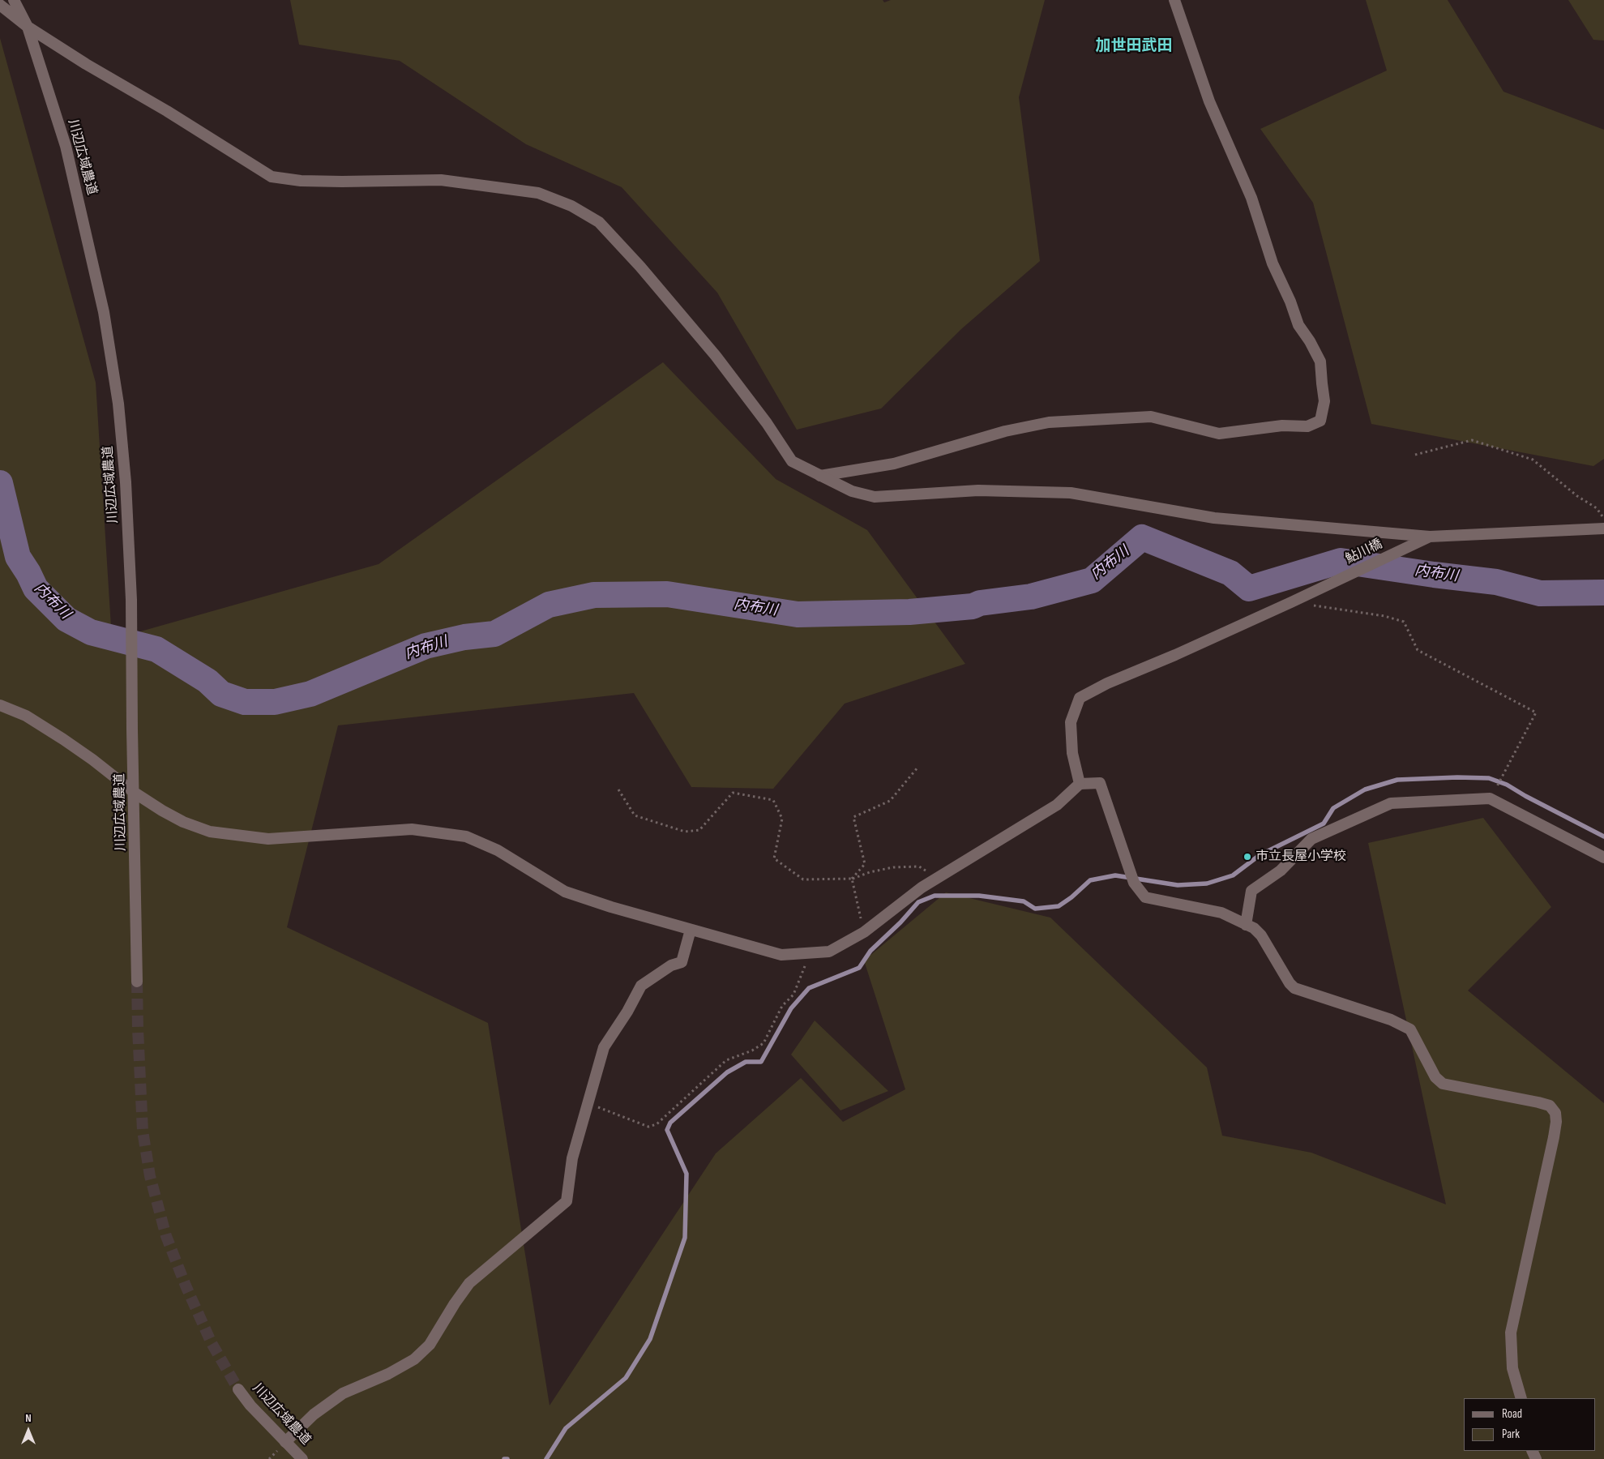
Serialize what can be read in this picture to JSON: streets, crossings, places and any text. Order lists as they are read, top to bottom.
{
  "streets": {
    "street": ["川辺広域農道", "鮎川橋"]
  },
  "districts": ["加世田武田"],
  "water": ["内布川"],
  "places": ["市立長屋小学校"],
  "legend": ["Road", "Park"],
  "north": "top"
}
